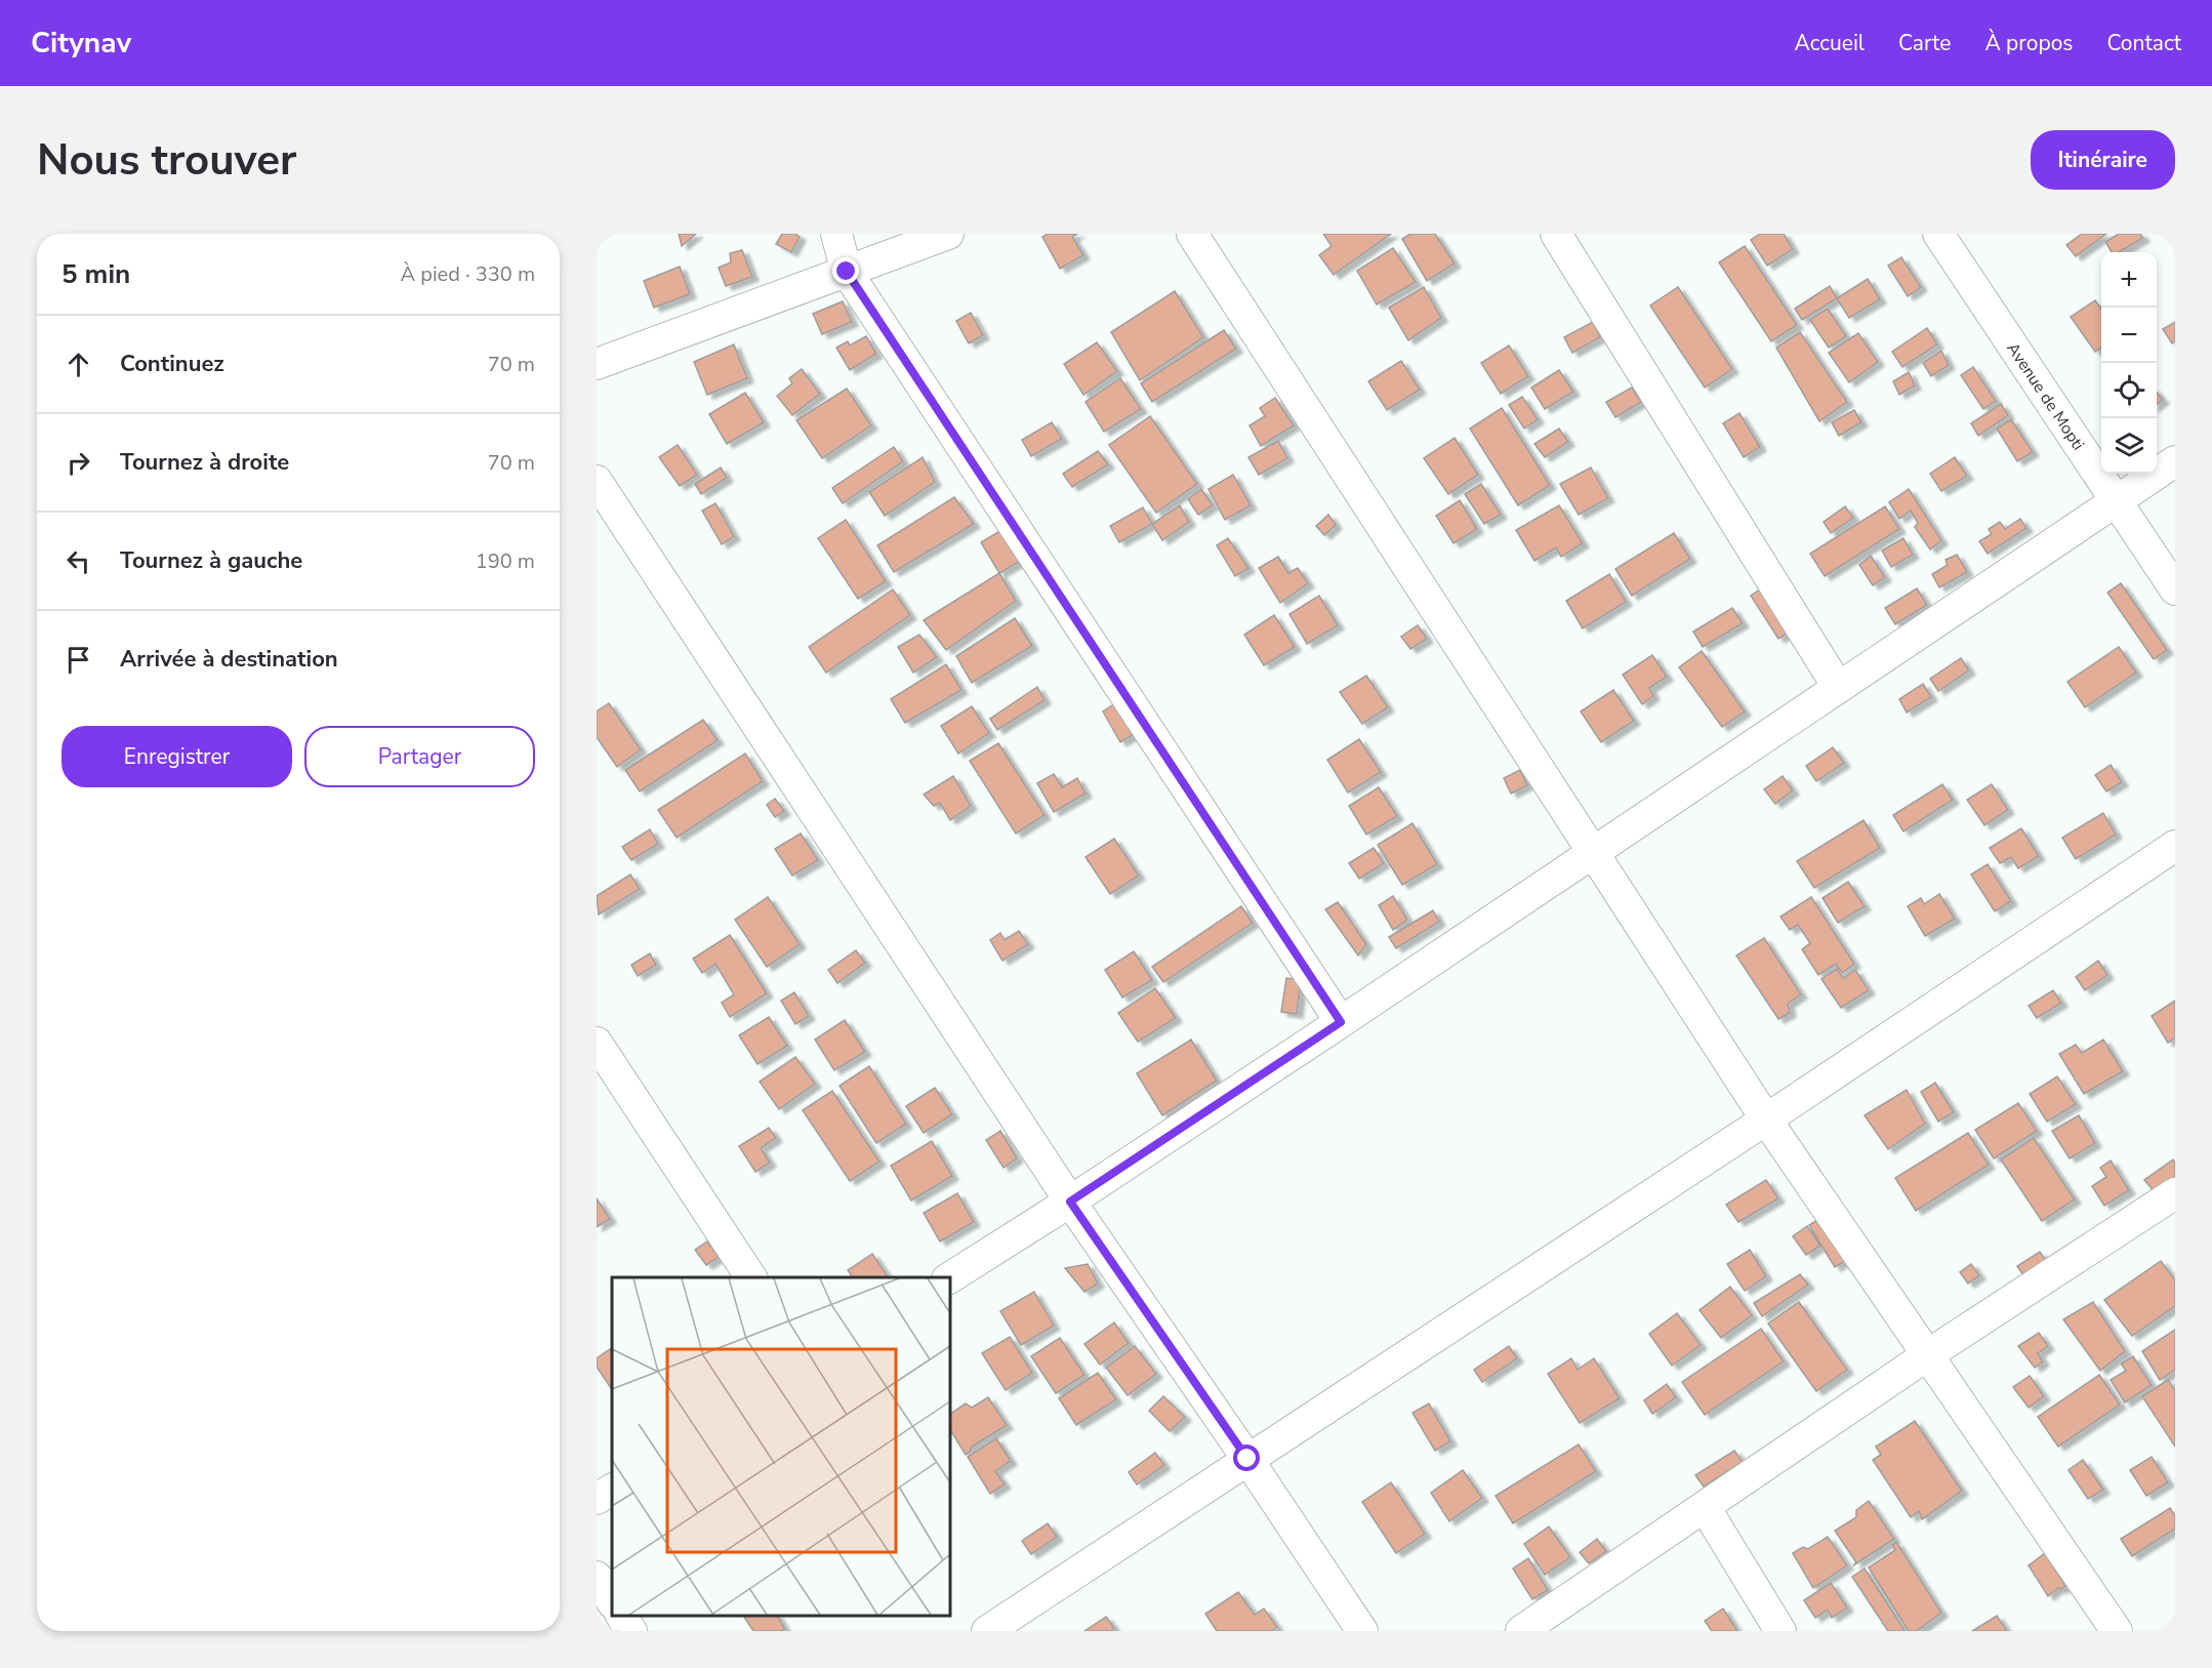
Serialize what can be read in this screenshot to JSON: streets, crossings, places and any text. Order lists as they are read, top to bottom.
{
  "streets": {
    "street": ["Avenue de Mopti"]
  },
  "page": {
    "header": "Citynav",
    "nav": [
      "Accueil",
      "Carte",
      "À propos",
      "Contact"
    ],
    "buttons": [
      "Itinéraire",
      ["Enregistrer", "Partager"]
    ],
    "title": "Nous trouver",
    "heading": ["5 min", "À pied · 330 m"],
    "map_buttons": ["+", "−"],
    "list": [
      ["Continuez", "70 m"],
      ["Tournez à droite", "70 m"],
      ["Tournez à gauche", "190 m"],
      "Arrivée à destination"
    ]
  }
}
